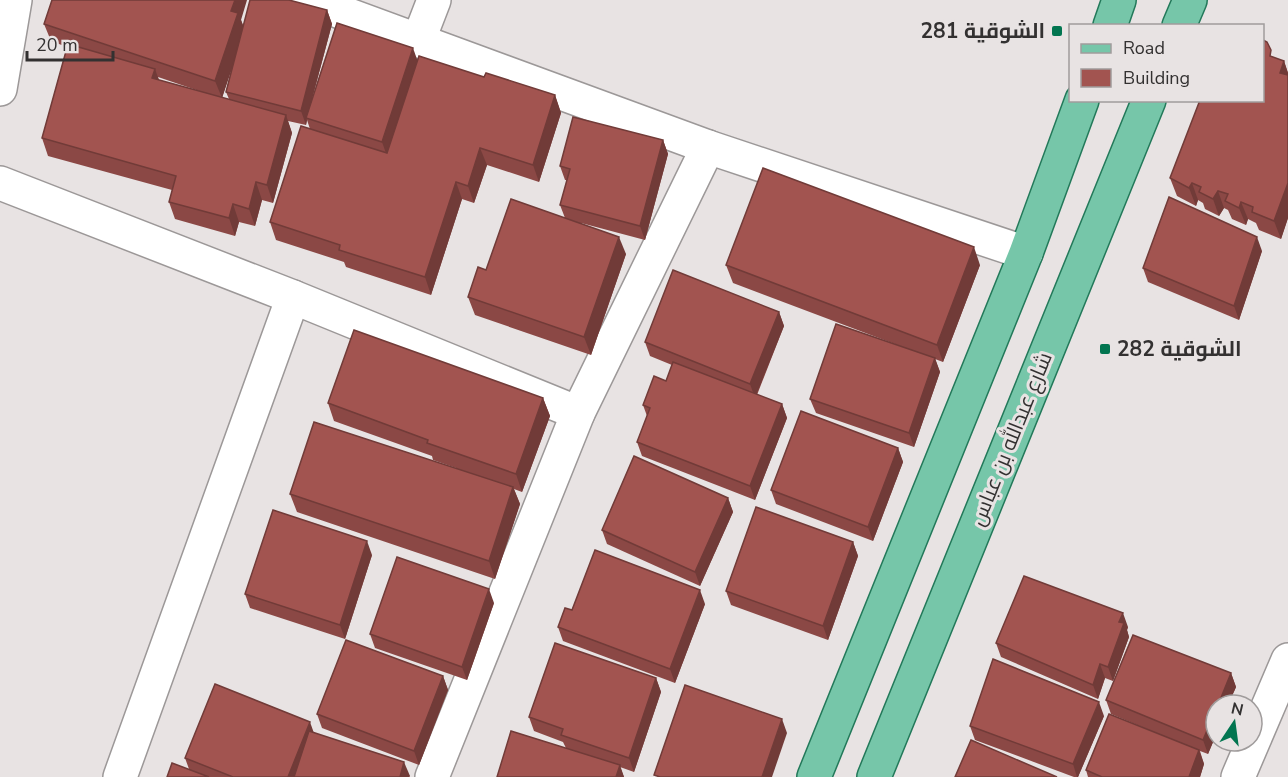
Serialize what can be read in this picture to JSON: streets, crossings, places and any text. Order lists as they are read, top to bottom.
{
  "streets": {
    "main road": ["شارع عبدالله بن عباس"]
  },
  "places": {
    "transit": ["الشوقية 281", "الشوقية 282"]
  },
  "legend": ["Road", "Building"],
  "scale_bar": "20 m",
  "north": "top"
}
